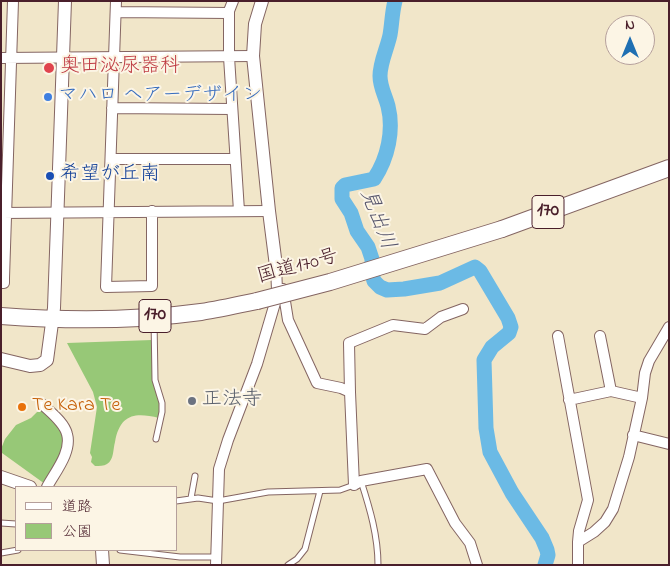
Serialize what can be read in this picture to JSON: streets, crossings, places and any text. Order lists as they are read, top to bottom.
{
  "streets": {
    "highway": ["170", "国道170号"]
  },
  "water": ["見出川"],
  "places": [
    "奥田泌尿器科",
    "マハロ ヘアーデザイン",
    "希望が丘南",
    "正法寺",
    "Te Kara Te"
  ],
  "legend": ["道路", "公園"],
  "north": "top"
}
